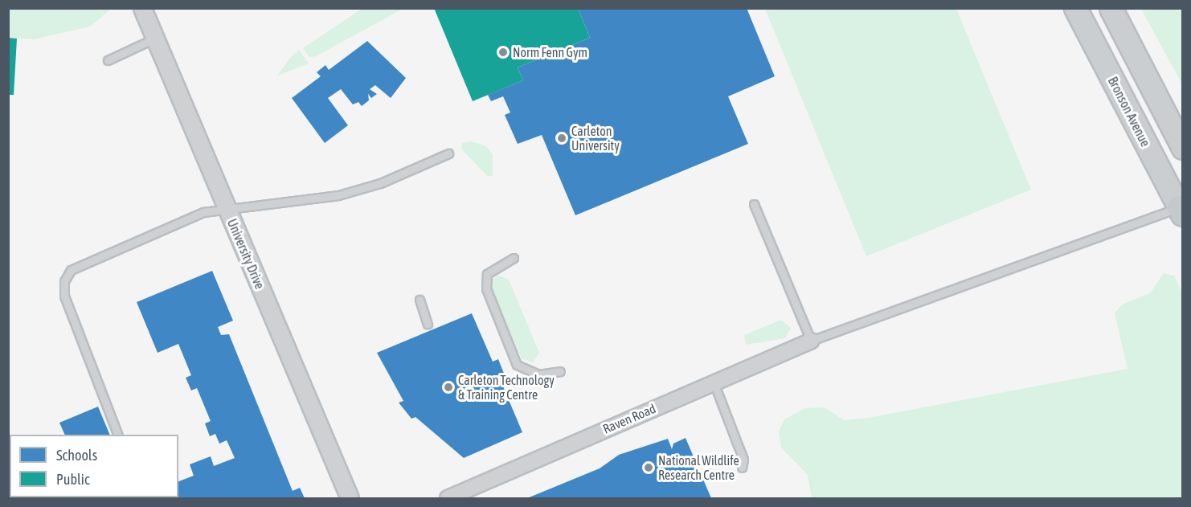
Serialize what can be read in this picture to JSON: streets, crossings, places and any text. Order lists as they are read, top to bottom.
{
  "streets": {
    "main road": ["Bronson Avenue"],
    "street": ["University Drive", "Raven Road"]
  },
  "places": [
    "Norm Fenn Gym",
    "Carleton University",
    "Carleton Technology & Training Centre",
    "National Wildlife Research Centre"
  ],
  "legend": ["Schools", "Public"]
}
